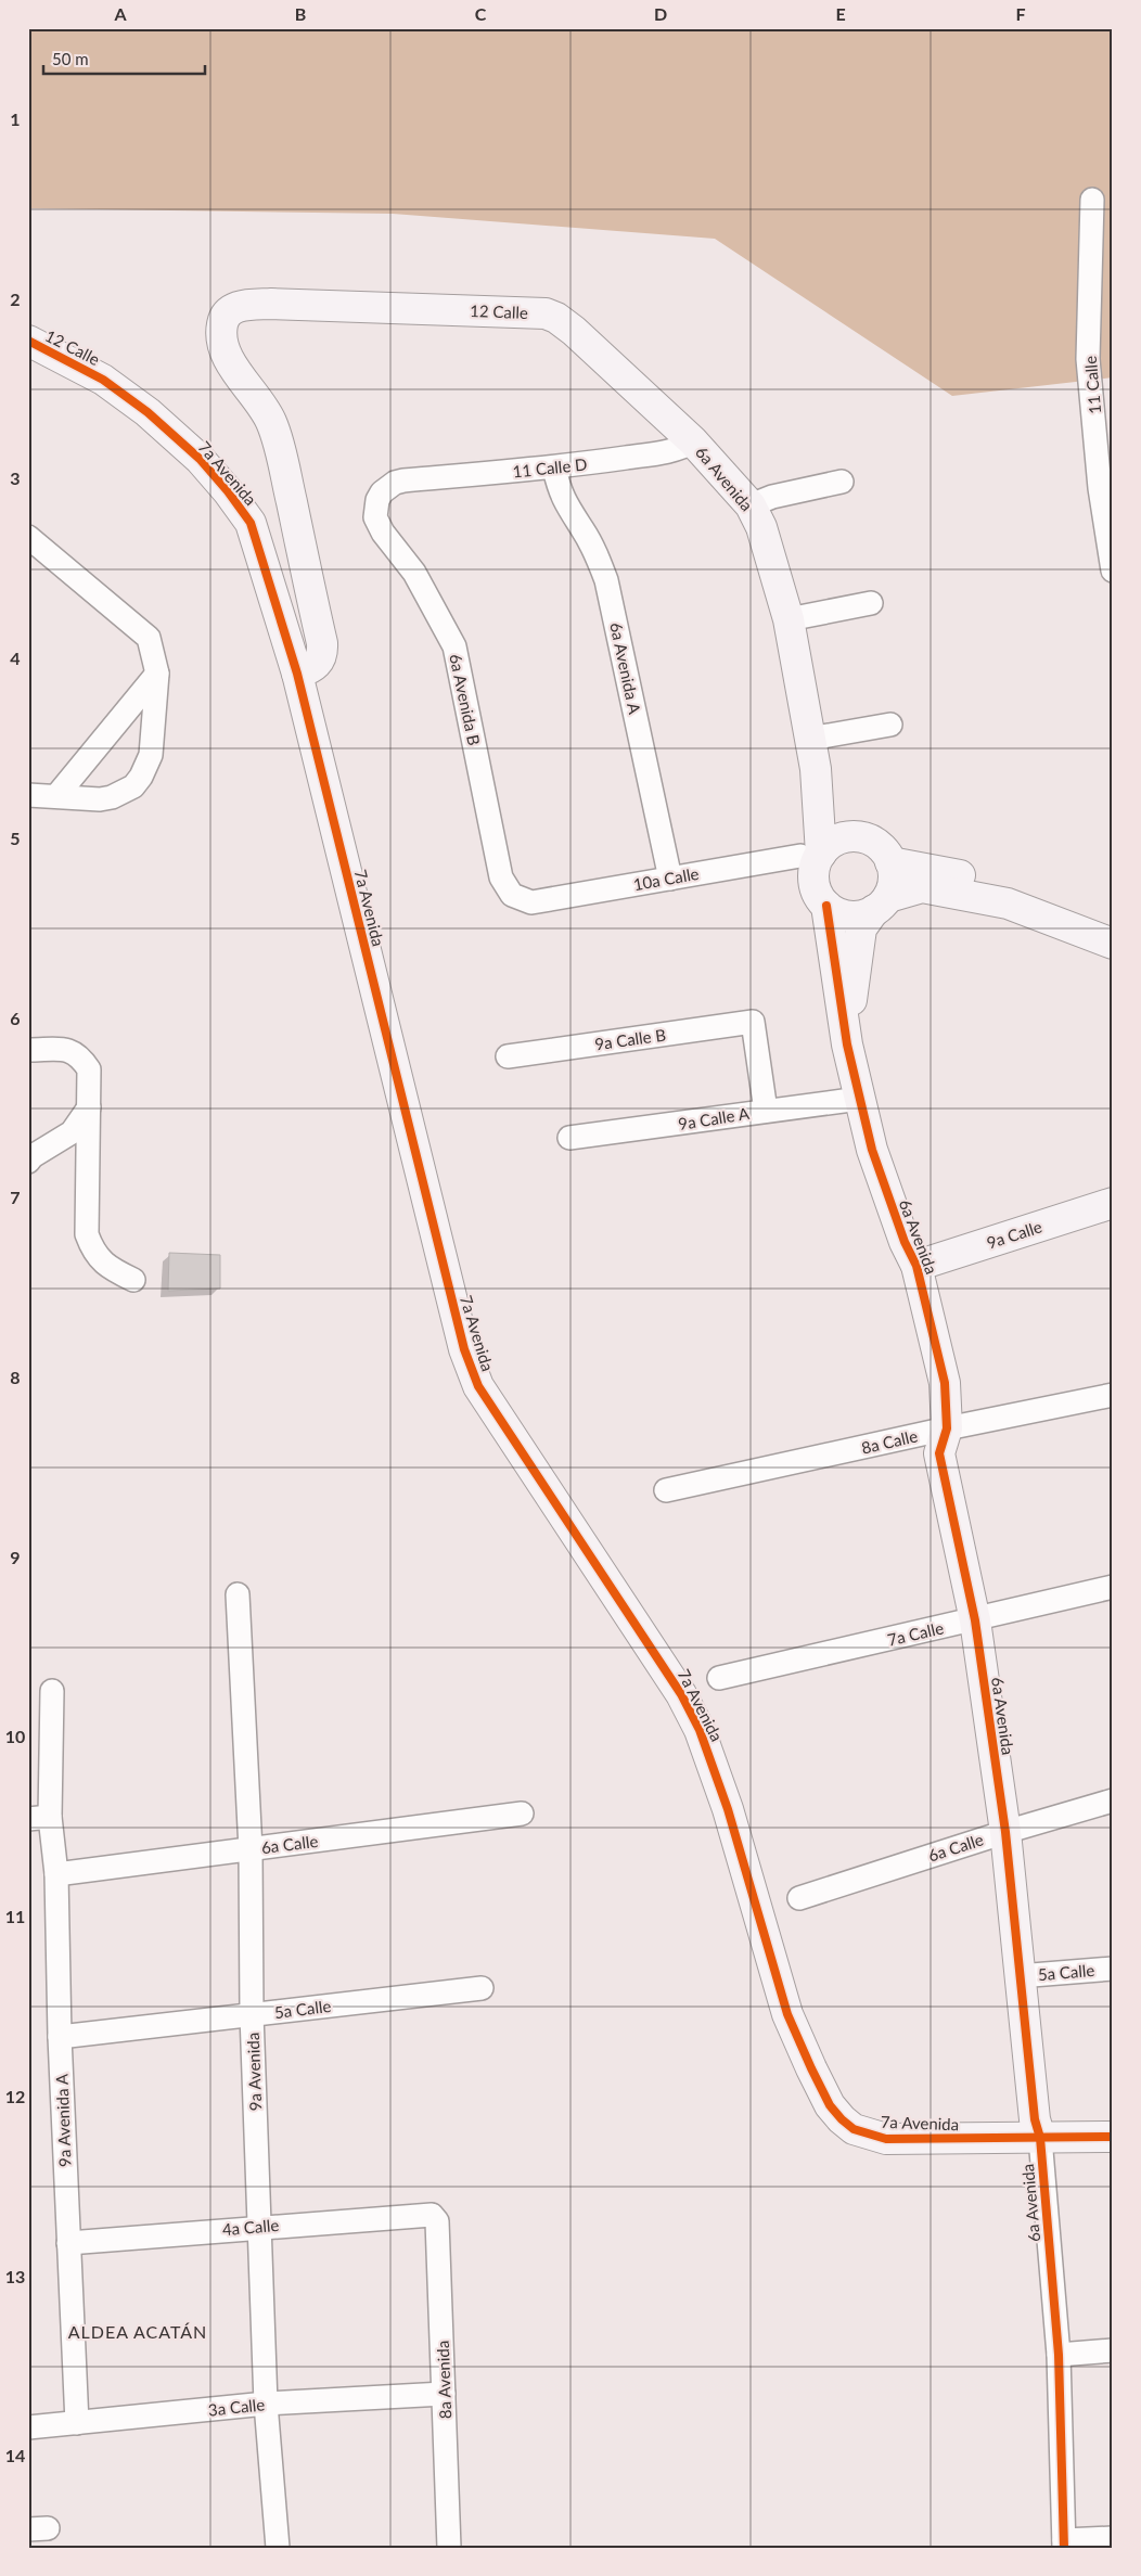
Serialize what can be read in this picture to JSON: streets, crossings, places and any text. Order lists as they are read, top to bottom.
{
  "streets": {
    "street": [
      "12 Calle",
      "11 Calle",
      "11 Calle D",
      "7a Avenida",
      "6a Avenida",
      "6a Avenida A",
      "6a Avenida B",
      "10a Calle",
      "9a Calle B",
      "9a Calle A",
      "9a Calle",
      "8a Calle",
      "7a Calle",
      "6a Calle",
      "5a Calle",
      "9a Avenida",
      "9a Avenida A",
      "4a Calle",
      "8a Avenida",
      "3a Calle"
    ]
  },
  "crossings": [
    ["12 Calle", "7a Avenida"],
    ["12 Calle", "6a Avenida"],
    ["11 Calle D", "6a Avenida"],
    ["11 Calle D", "6a Avenida A"],
    ["11 Calle D", "6a Avenida B"],
    ["7a Avenida", "6a Avenida"],
    ["6a Avenida", "10a Calle"],
    ["6a Avenida", "9a Calle A"],
    ["6a Avenida", "9a Calle"],
    ["6a Avenida", "8a Calle"],
    ["6a Avenida", "7a Calle"],
    ["6a Avenida", "6a Calle"],
    ["6a Avenida", "5a Calle"],
    ["6a Avenida A", "10a Calle"],
    ["6a Avenida B", "10a Calle"],
    ["9a Calle B", "9a Calle A"],
    ["6a Calle", "9a Avenida"],
    ["6a Calle", "9a Avenida A"],
    ["5a Calle", "9a Avenida"],
    ["5a Calle", "9a Avenida A"],
    ["9a Avenida", "4a Calle"],
    ["9a Avenida", "3a Calle"],
    ["9a Avenida A", "4a Calle"],
    ["9a Avenida A", "3a Calle"],
    ["4a Calle", "8a Avenida"],
    ["8a Avenida", "3a Calle"]
  ],
  "districts": ["ALDEA ACATÁN"],
  "scale_bar": "50 m",
  "grid": {
    "columns": [
      "A",
      "B",
      "C",
      "D",
      "E",
      "F"
    ],
    "rows": [
      "1",
      "2",
      "3",
      "4",
      "5",
      "6",
      "7",
      "8",
      "9",
      "10",
      "11",
      "12",
      "13",
      "14"
    ]
  }
}
